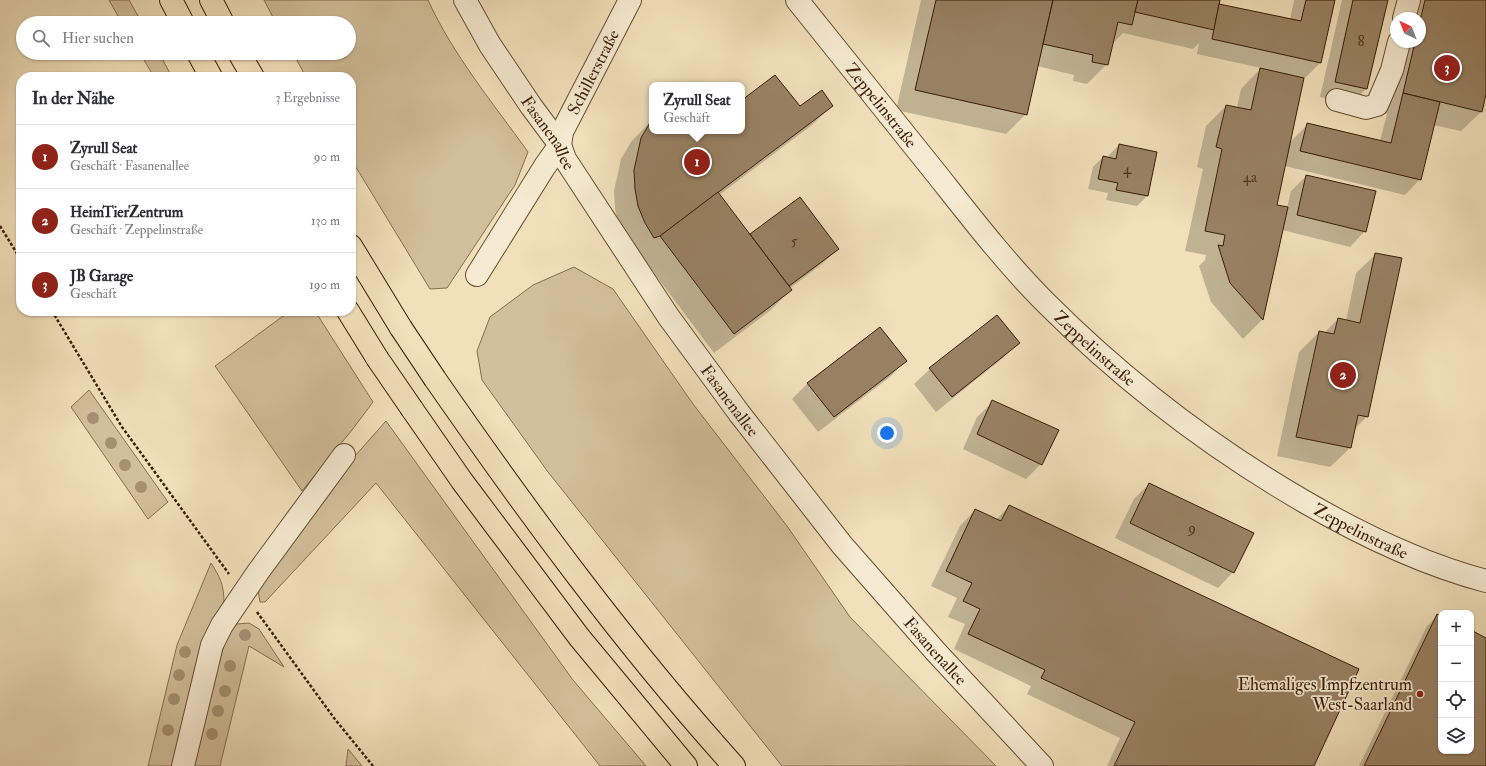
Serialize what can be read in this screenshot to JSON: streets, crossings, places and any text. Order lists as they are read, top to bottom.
{
  "streets": {
    "street": ["Schillerstraße", "Zeppelinstraße", "Fasanenallee"]
  },
  "crossings": [
    ["Schillerstraße", "Fasanenallee"]
  ],
  "places": ["Ehemaliges Impfzentrum West-Saarland"],
  "house_numbers": [
    "8",
    "4",
    "4a",
    "5",
    "9"
  ],
  "north": "top left",
  "page": {
    "search": "Hier suchen",
    "pins": ["3", "1", "2"],
    "heading": ["In der Nähe", "3 Ergebnisse"],
    "popup": ["Zyrull Seat", "Geschäft"],
    "list": [
      {
        "mark": "1",
        "name": "Zyrull Seat",
        "note": "Geschäft · Fasanenallee",
        "value": "90 m"
      },
      {
        "mark": "2",
        "name": "HeimTierZentrum",
        "note": "Geschäft · Zeppelinstraße",
        "value": "130 m"
      },
      {
        "mark": "3",
        "name": "JB Garage",
        "note": "Geschäft",
        "value": "190 m"
      }
    ],
    "map_buttons": ["+", "−"]
  }
}
